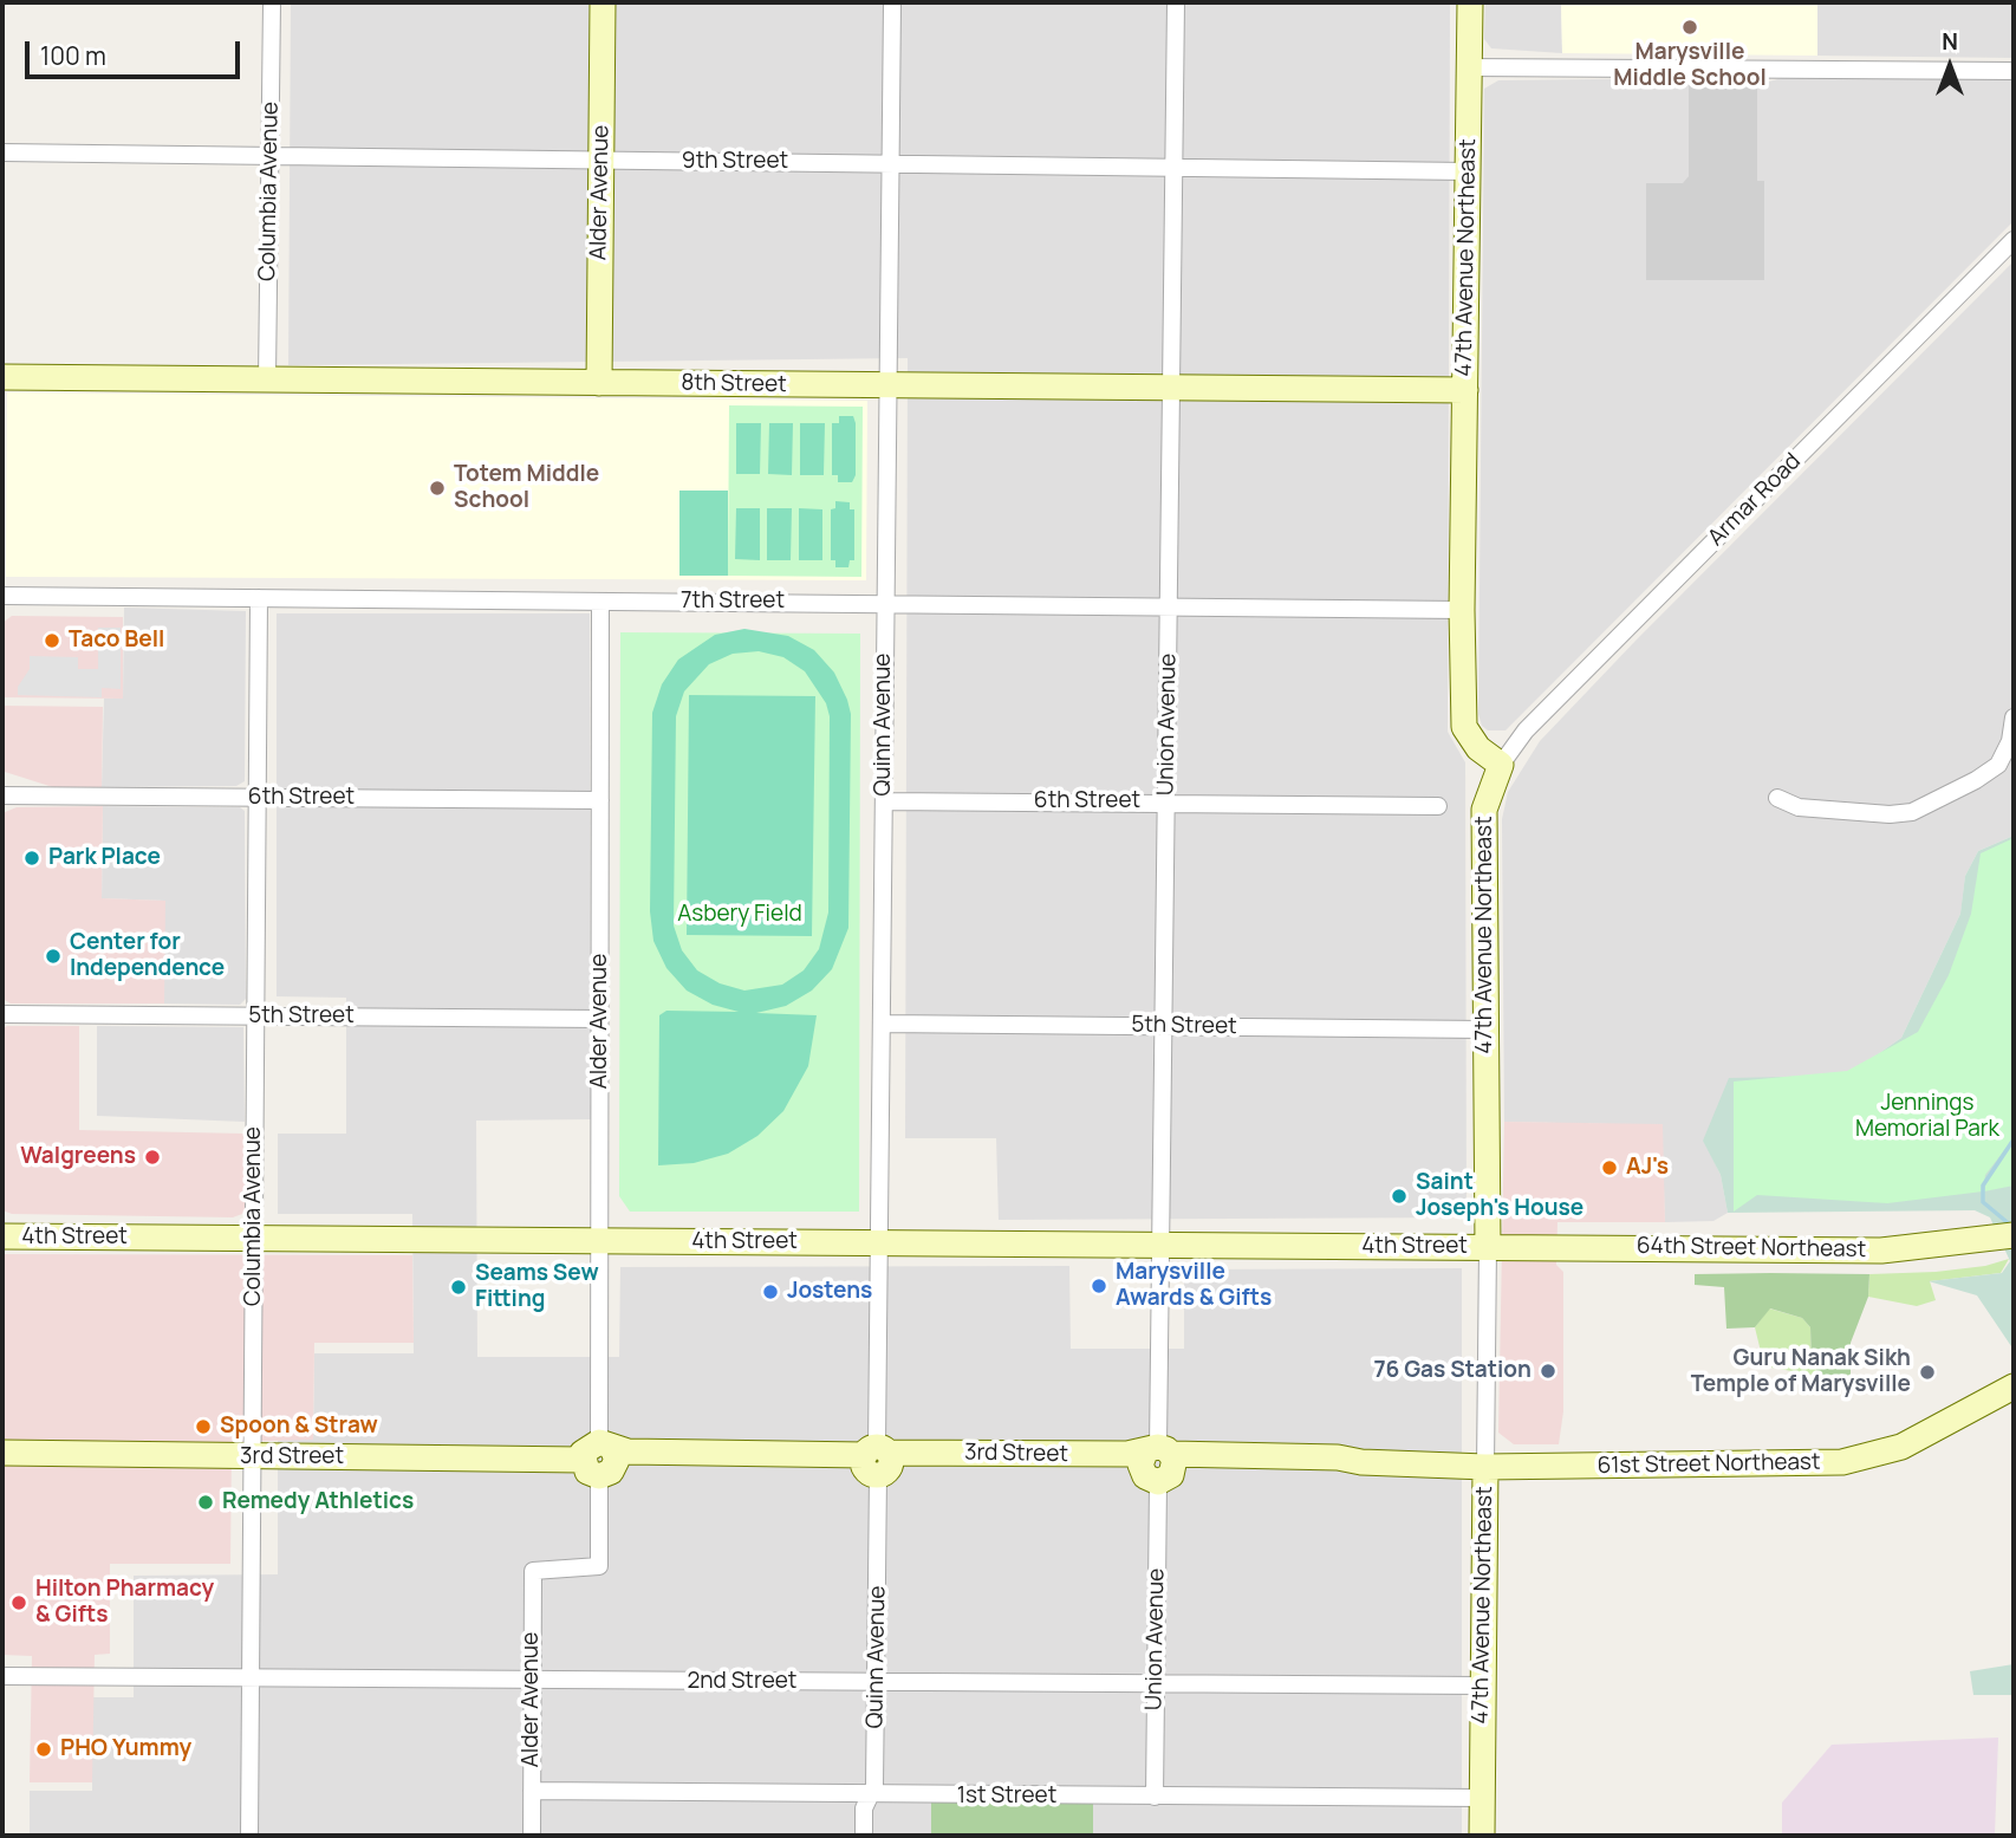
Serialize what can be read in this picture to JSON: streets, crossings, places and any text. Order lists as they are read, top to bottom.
{
  "streets": {
    "street": [
      "9th Street",
      "Columbia Avenue",
      "Alder Avenue",
      "47th Avenue Northeast",
      "8th Street",
      "Armar Road",
      "7th Street",
      "Quinn Avenue",
      "Union Avenue",
      "6th Street",
      "5th Street",
      "4th Street",
      "64th Street Northeast",
      "3rd Street",
      "61st Street Northeast",
      "2nd Street",
      "1st Street"
    ]
  },
  "crossings": [
    ["9th Street", "Columbia Avenue"],
    ["9th Street", "Alder Avenue"],
    ["9th Street", "47th Avenue Northeast"],
    ["9th Street", "Quinn Avenue"],
    ["9th Street", "Union Avenue"],
    ["Columbia Avenue", "8th Street"],
    ["Columbia Avenue", "7th Street"],
    ["Columbia Avenue", "6th Street"],
    ["Columbia Avenue", "5th Street"],
    ["Columbia Avenue", "4th Street"],
    ["Columbia Avenue", "3rd Street"],
    ["Columbia Avenue", "2nd Street"],
    ["Alder Avenue", "8th Street"],
    ["Alder Avenue", "7th Street"],
    ["Alder Avenue", "6th Street"],
    ["Alder Avenue", "5th Street"],
    ["Alder Avenue", "4th Street"],
    ["Alder Avenue", "3rd Street"],
    ["Alder Avenue", "2nd Street"],
    ["Alder Avenue", "1st Street"],
    ["47th Avenue Northeast", "8th Street"],
    ["47th Avenue Northeast", "Armar Road"],
    ["47th Avenue Northeast", "7th Street"],
    ["47th Avenue Northeast", "5th Street"],
    ["47th Avenue Northeast", "4th Street"],
    ["47th Avenue Northeast", "64th Street Northeast"],
    ["47th Avenue Northeast", "3rd Street"],
    ["47th Avenue Northeast", "61st Street Northeast"],
    ["47th Avenue Northeast", "2nd Street"],
    ["47th Avenue Northeast", "1st Street"],
    ["8th Street", "Quinn Avenue"],
    ["8th Street", "Union Avenue"],
    ["7th Street", "Quinn Avenue"],
    ["7th Street", "Union Avenue"],
    ["Quinn Avenue", "6th Street"],
    ["Quinn Avenue", "5th Street"],
    ["Quinn Avenue", "4th Street"],
    ["Quinn Avenue", "3rd Street"],
    ["Quinn Avenue", "2nd Street"],
    ["Quinn Avenue", "1st Street"],
    ["Union Avenue", "6th Street"],
    ["Union Avenue", "5th Street"],
    ["Union Avenue", "4th Street"],
    ["Union Avenue", "3rd Street"],
    ["Union Avenue", "2nd Street"],
    ["Union Avenue", "1st Street"],
    ["4th Street", "64th Street Northeast"],
    ["3rd Street", "61st Street Northeast"]
  ],
  "parks": ["Asbery Field", "Jennings Memorial Park"],
  "places": [
    "Marysville Middle School",
    "Totem Middle School",
    "Taco Bell",
    "Park Place",
    "Center for Independence",
    "Walgreens",
    "AJ's",
    "Saint Joseph's House",
    "Marysville Awards & Gifts",
    "Seams Sew Fitting",
    "Jostens",
    "76 Gas Station",
    "Guru Nanak Sikh Temple of Marysville",
    "Spoon & Straw",
    "Remedy Athletics",
    "Hilton Pharmacy & Gifts",
    "PHO Yummy"
  ],
  "scale_bar": "100 m",
  "north": "top"
}
